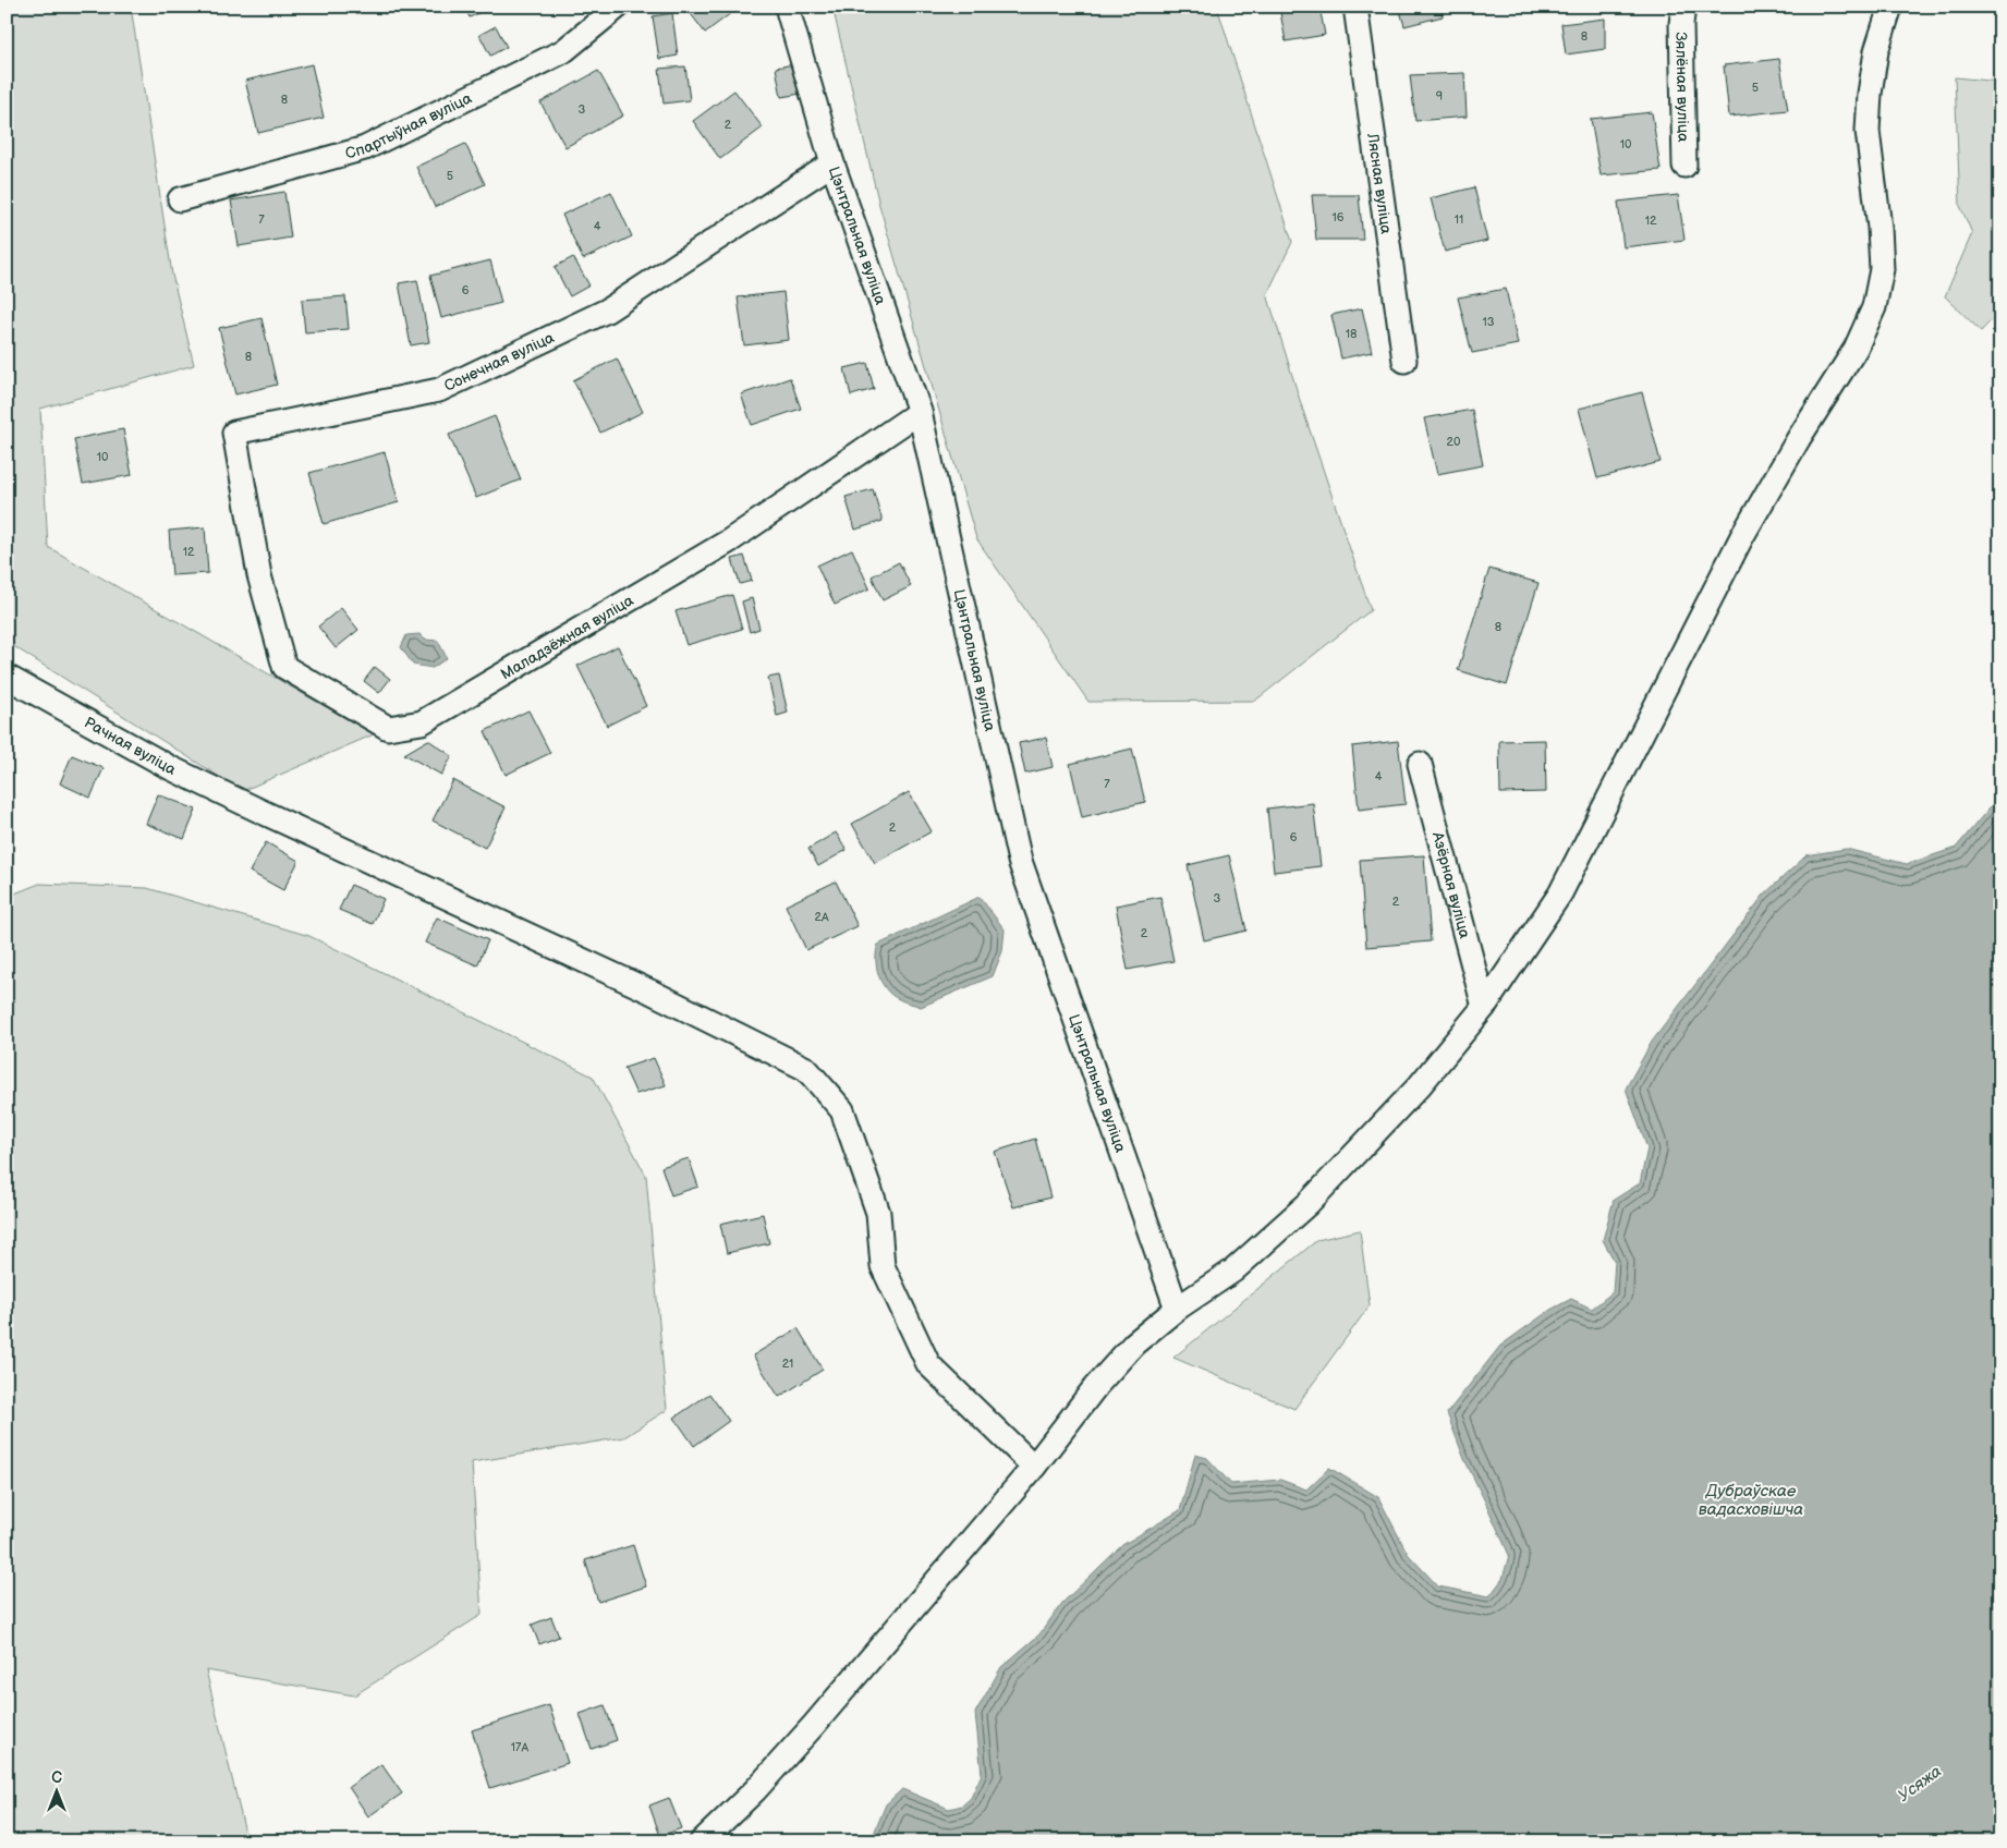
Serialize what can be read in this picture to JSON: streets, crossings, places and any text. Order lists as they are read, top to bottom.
{
  "streets": {
    "street": [
      "Зялёная вуліца",
      "Спартыўная вуліца",
      "Лясная вуліца",
      "Цэнтральная вуліца",
      "Сонечная вуліца",
      "Маладзёжная вуліца",
      "Рачная вуліца",
      "Азёрная вуліца"
    ]
  },
  "crossings": [
    ["Цэнтральная вуліца", "Сонечная вуліца"],
    ["Цэнтральная вуліца", "Маладзёжная вуліца"],
    ["Сонечная вуліца", "Маладзёжная вуліца"]
  ],
  "water": ["Дубраўскае вадасховішча", "Усяжа"],
  "house_numbers": [
    "8",
    "5",
    "9",
    "8",
    "3",
    "2",
    "10",
    "5",
    "16",
    "7",
    "11",
    "12",
    "4",
    "6",
    "13",
    "18",
    "8",
    "20",
    "10",
    "12",
    "8",
    "4",
    "7",
    "2",
    "6",
    "3",
    "2",
    "2А",
    "2",
    "21",
    "17А"
  ],
  "north": "top"
}
